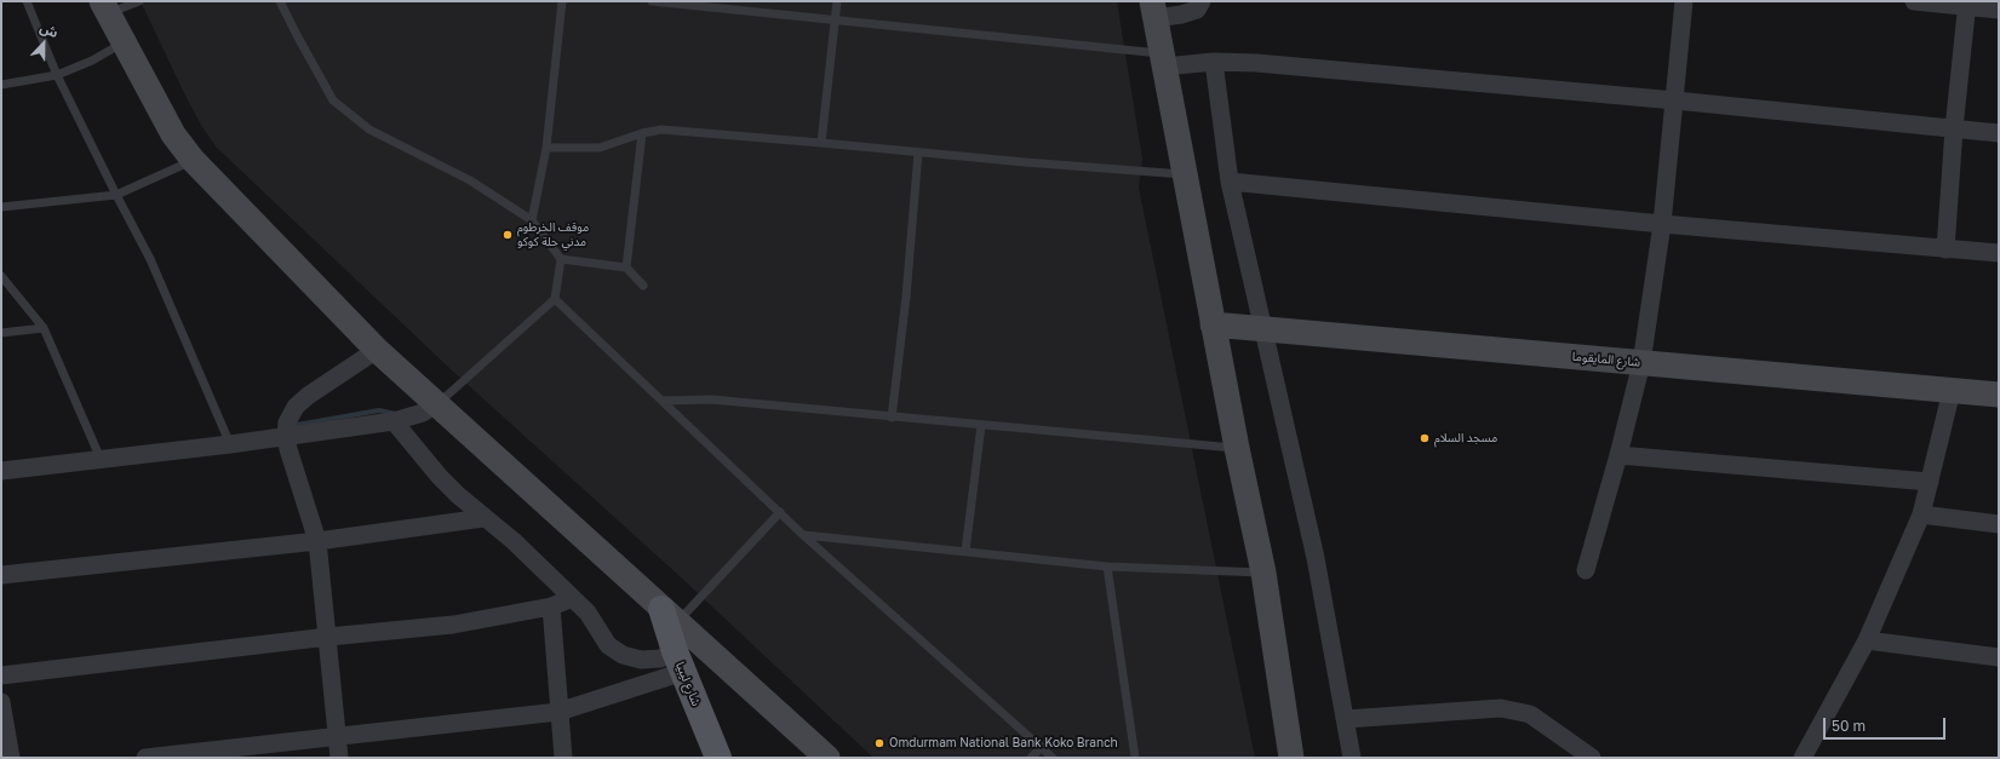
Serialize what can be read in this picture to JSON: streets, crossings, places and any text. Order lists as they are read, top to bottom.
{
  "streets": {
    "main road": ["شارع المايقوما", "شارع ليبيا"]
  },
  "places": ["موقف الخرطوم مدني حلة كوكو", "مسجد السلام", "Omdurmam National Bank Koko Branch"],
  "scale_bar": "50 m",
  "north": "top"
}
